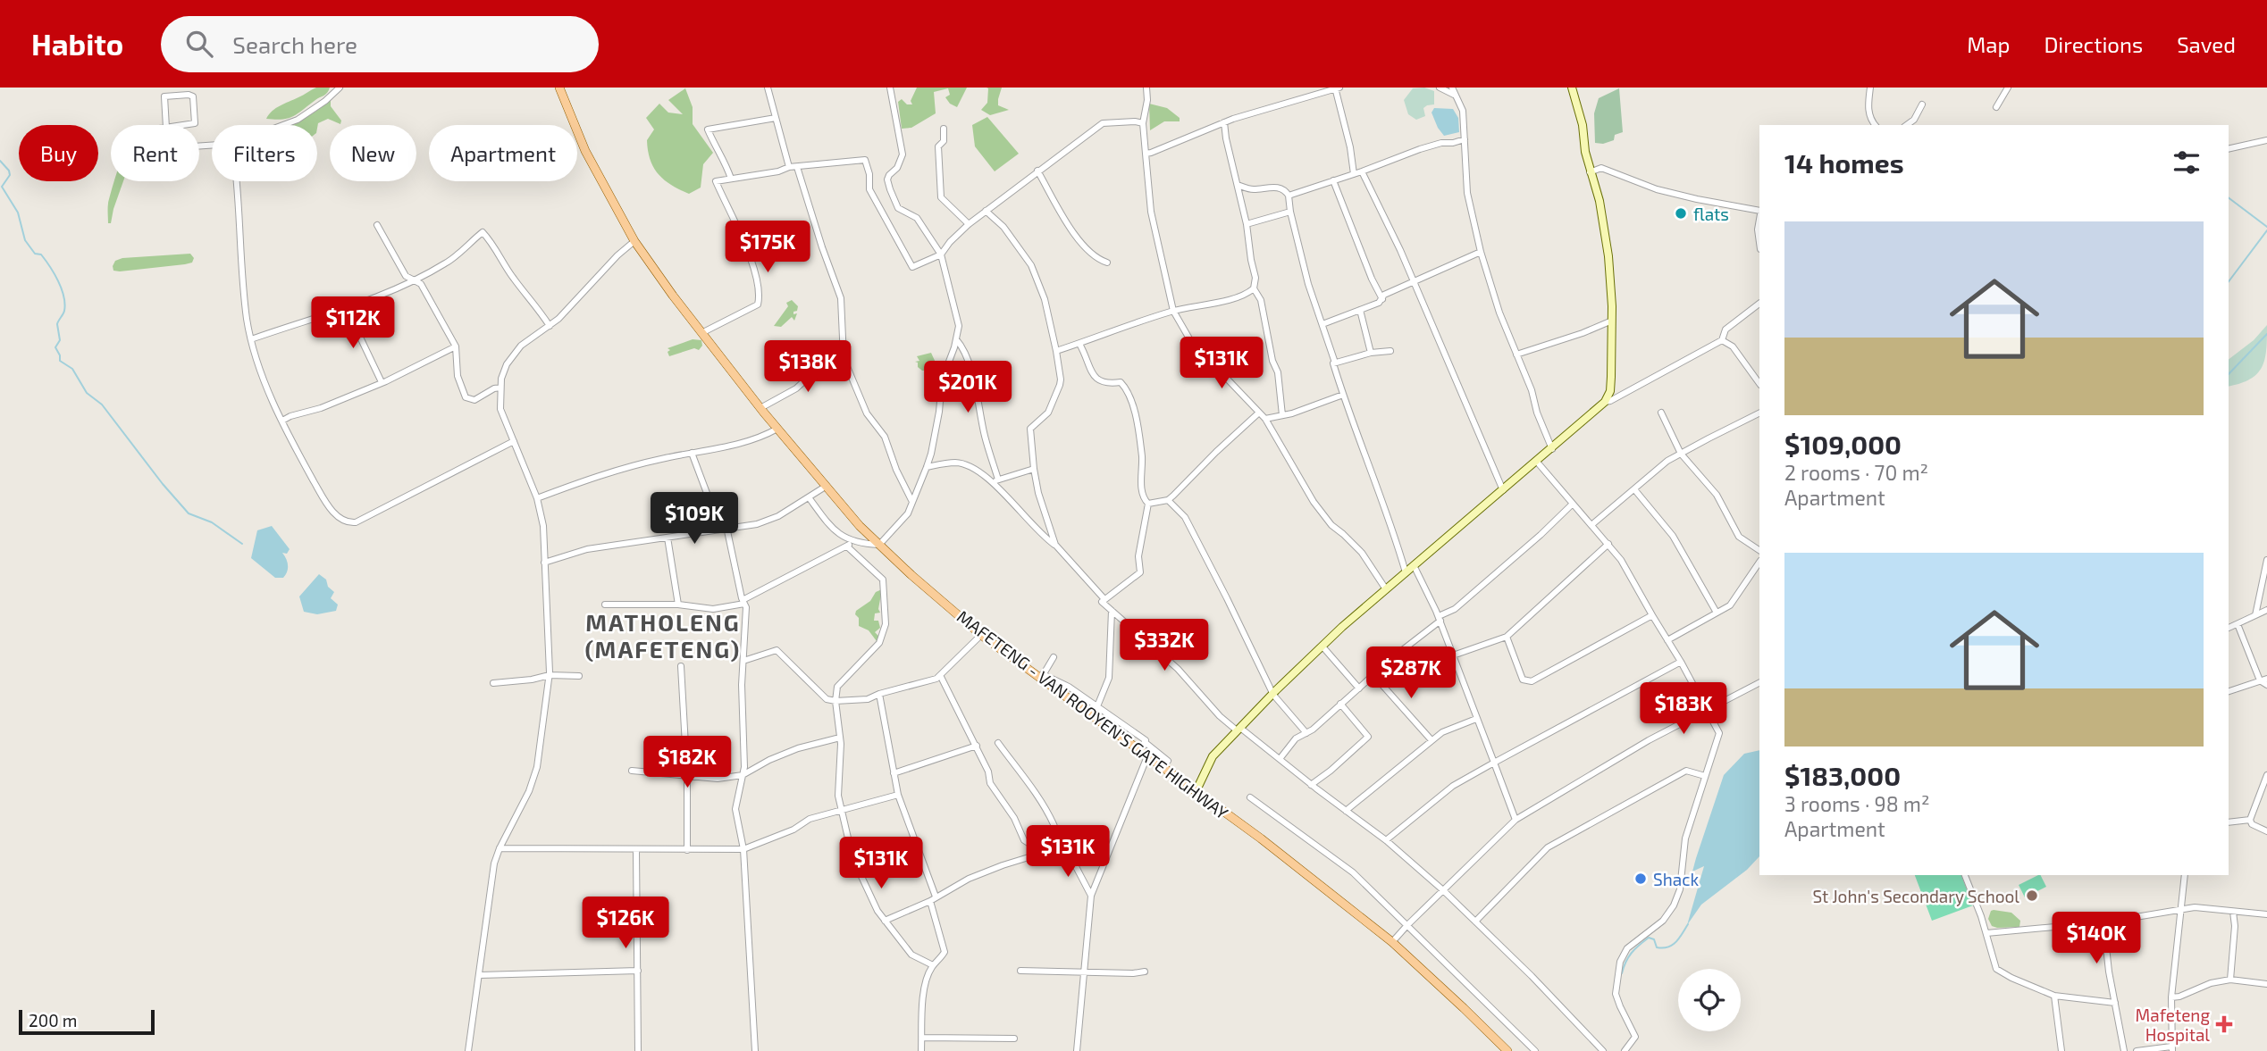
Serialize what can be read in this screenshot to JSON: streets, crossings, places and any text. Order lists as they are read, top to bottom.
{
  "streets": {
    "main road": ["MAFETENG - VAN ROOYEN'S GATE HIGHWAY"]
  },
  "districts": ["MATHOLENG (MAFETENG)"],
  "places": {
    "other": ["flats", "Shack", "St John's Secondary School"],
    "health": ["Mafeteng Hospital"]
  },
  "scale_bar": "200 m",
  "page": {
    "header": "Habito",
    "search": "Search here",
    "nav": ["Map", "Directions", "Saved"],
    "chip": [
      "Buy",
      "Rent",
      "Filters",
      "New",
      "Apartment"
    ],
    "heading": "14 homes",
    "list": [
      {
        "name": "$109,000",
        "note": "2 rooms · 70 m² · Apartment"
      },
      {
        "name": "$183,000",
        "note": "3 rooms · 98 m² · Apartment"
      }
    ],
    "price": [
      "$175K",
      "$112K",
      "$131K",
      "$138K",
      "$201K",
      "$109K",
      "$332K",
      "$287K",
      "$183K",
      "$182K",
      "$131K",
      "$131K",
      "$126K",
      "$140K"
    ],
    "scale": "200 m"
  }
}
